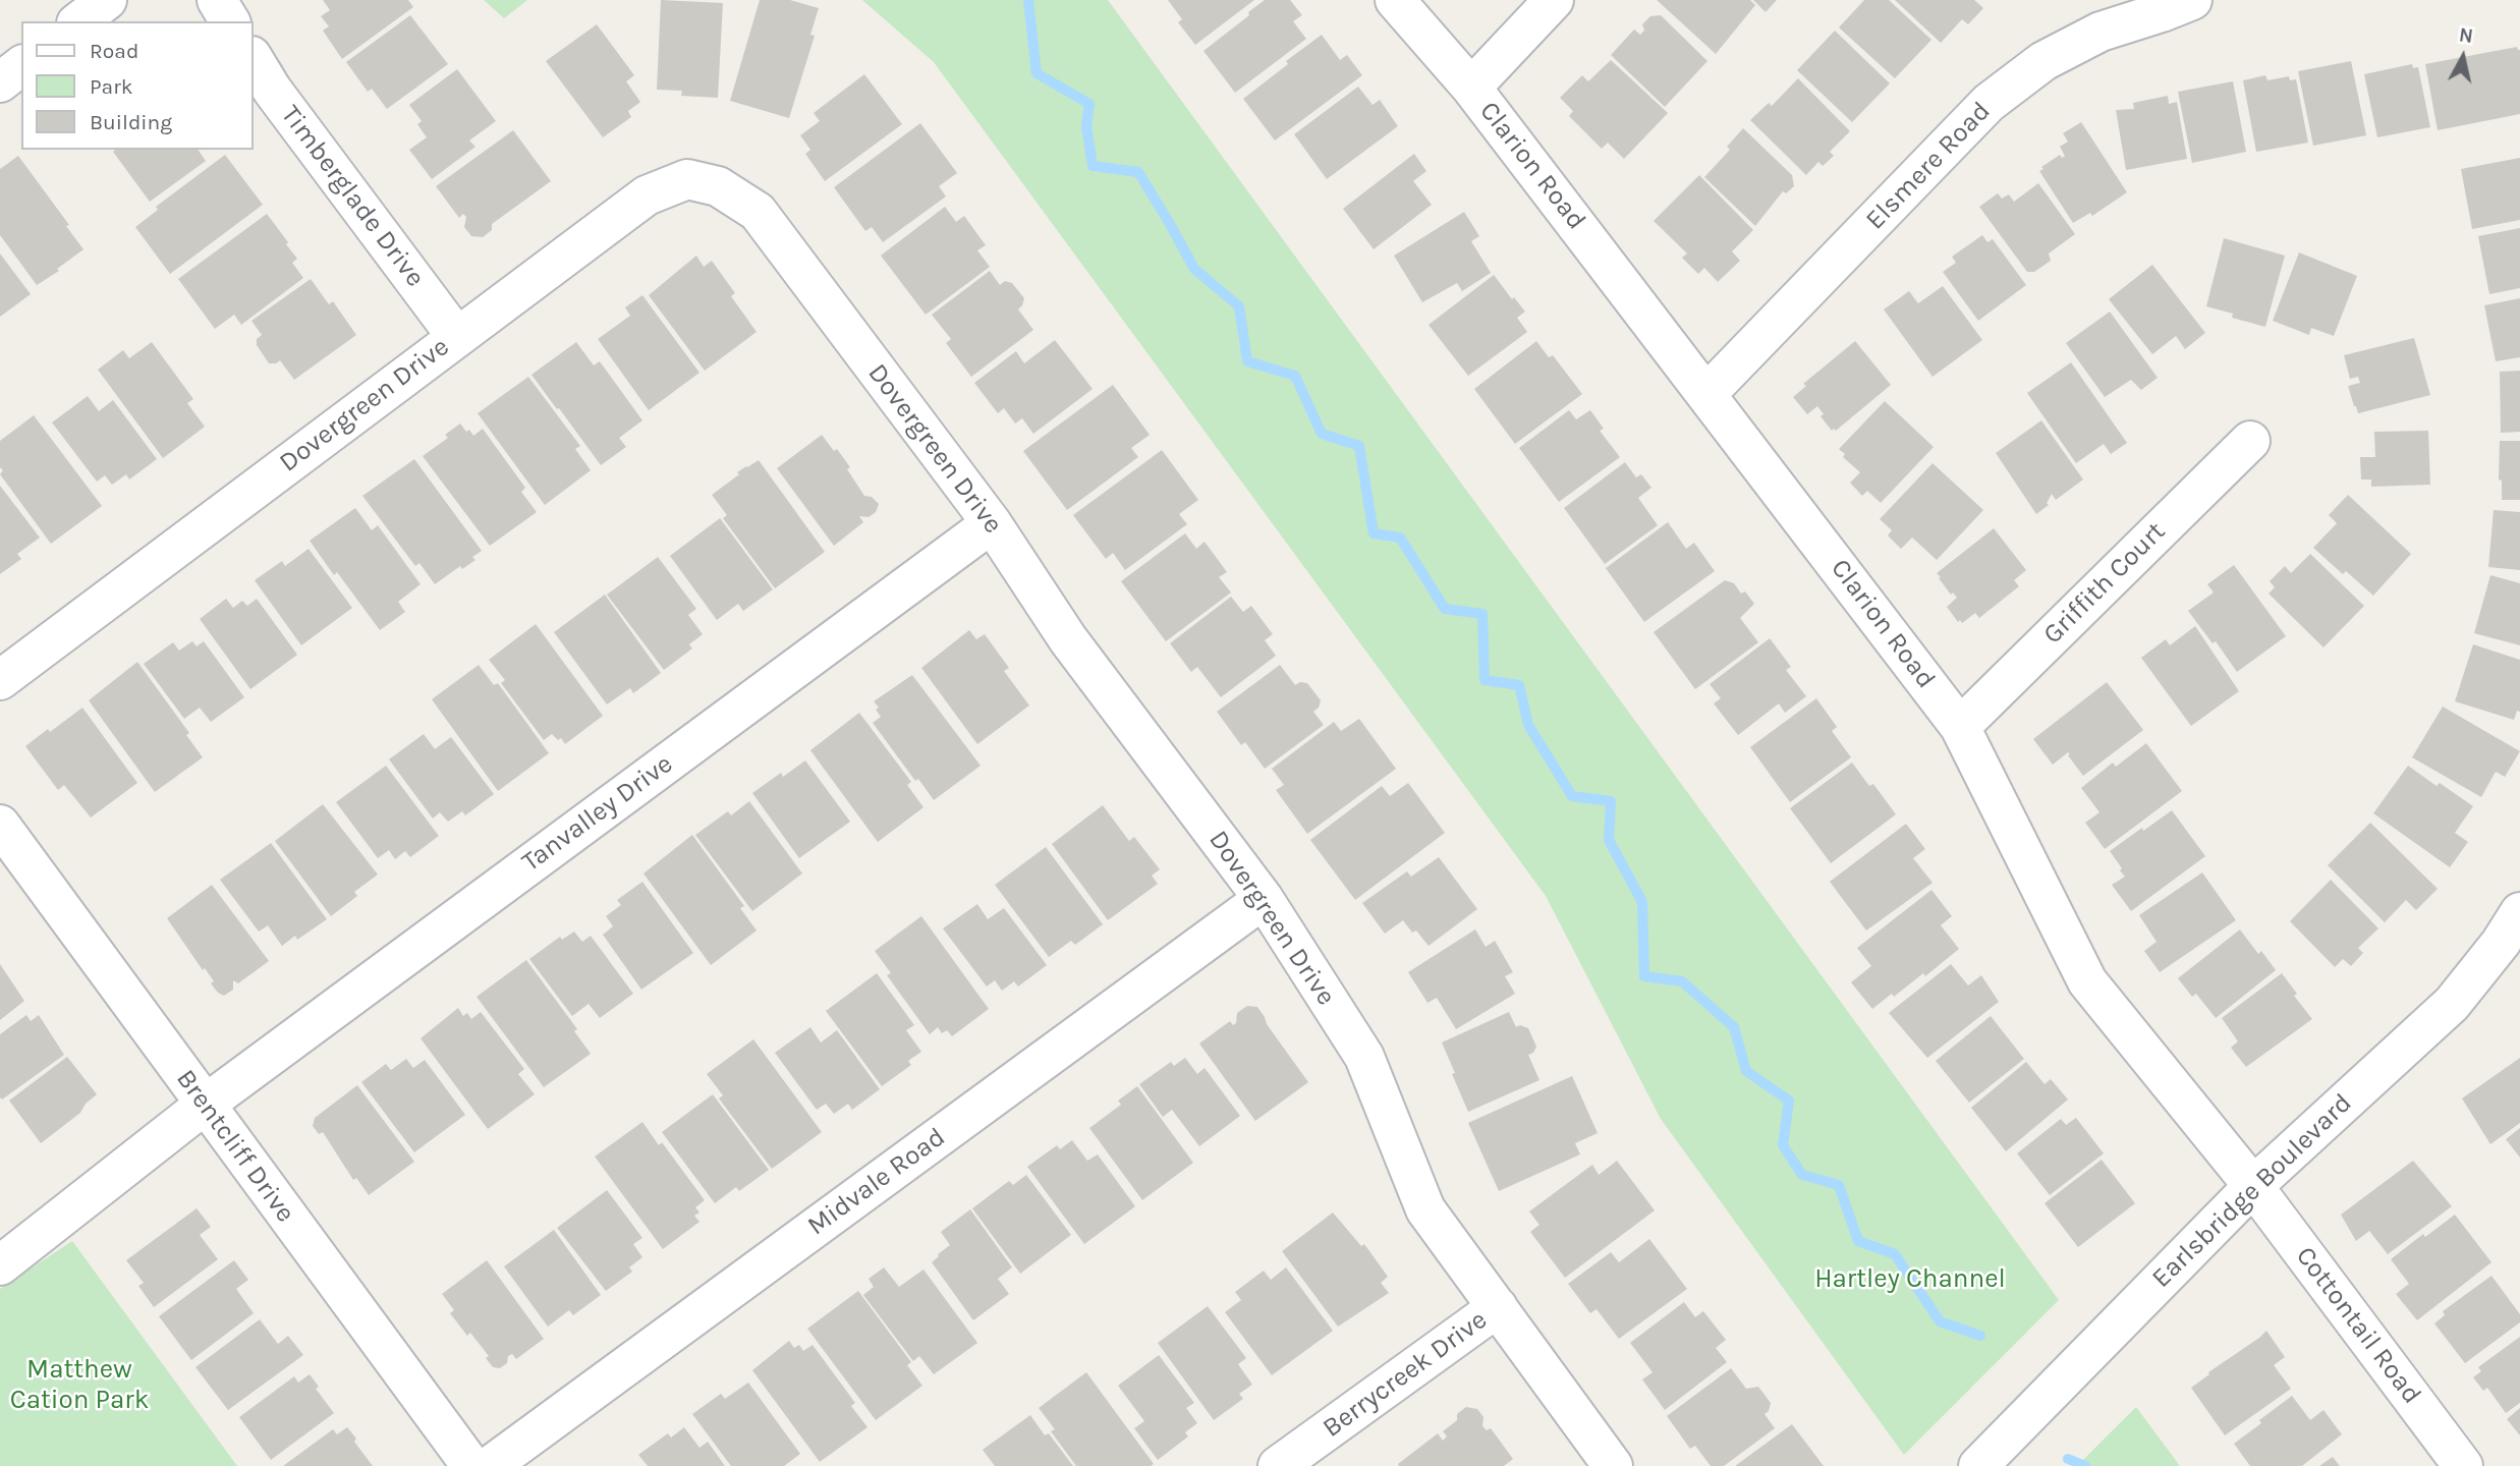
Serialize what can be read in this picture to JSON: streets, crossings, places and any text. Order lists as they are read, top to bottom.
{
  "streets": {
    "street": [
      "Clarion Road",
      "Elsmere Road",
      "Timberglade Drive",
      "Dovergreen Drive",
      "Griffith Court",
      "Tanvalley Drive",
      "Brentcliff Drive",
      "Midvale Road",
      "Earlsbridge Boulevard",
      "Cottontail Road",
      "Berrycreek Drive"
    ]
  },
  "crossings": [
    ["Clarion Road", "Elsmere Road"],
    ["Clarion Road", "Griffith Court"],
    ["Clarion Road", "Earlsbridge Boulevard"],
    ["Clarion Road", "Cottontail Road"],
    ["Timberglade Drive", "Dovergreen Drive"],
    ["Dovergreen Drive", "Tanvalley Drive"],
    ["Dovergreen Drive", "Midvale Road"],
    ["Dovergreen Drive", "Berrycreek Drive"],
    ["Tanvalley Drive", "Brentcliff Drive"],
    ["Earlsbridge Boulevard", "Cottontail Road"]
  ],
  "parks": ["Hartley Channel", "Matthew Cation Park"],
  "legend": ["Road", "Park", "Building"],
  "north": "top"
}
